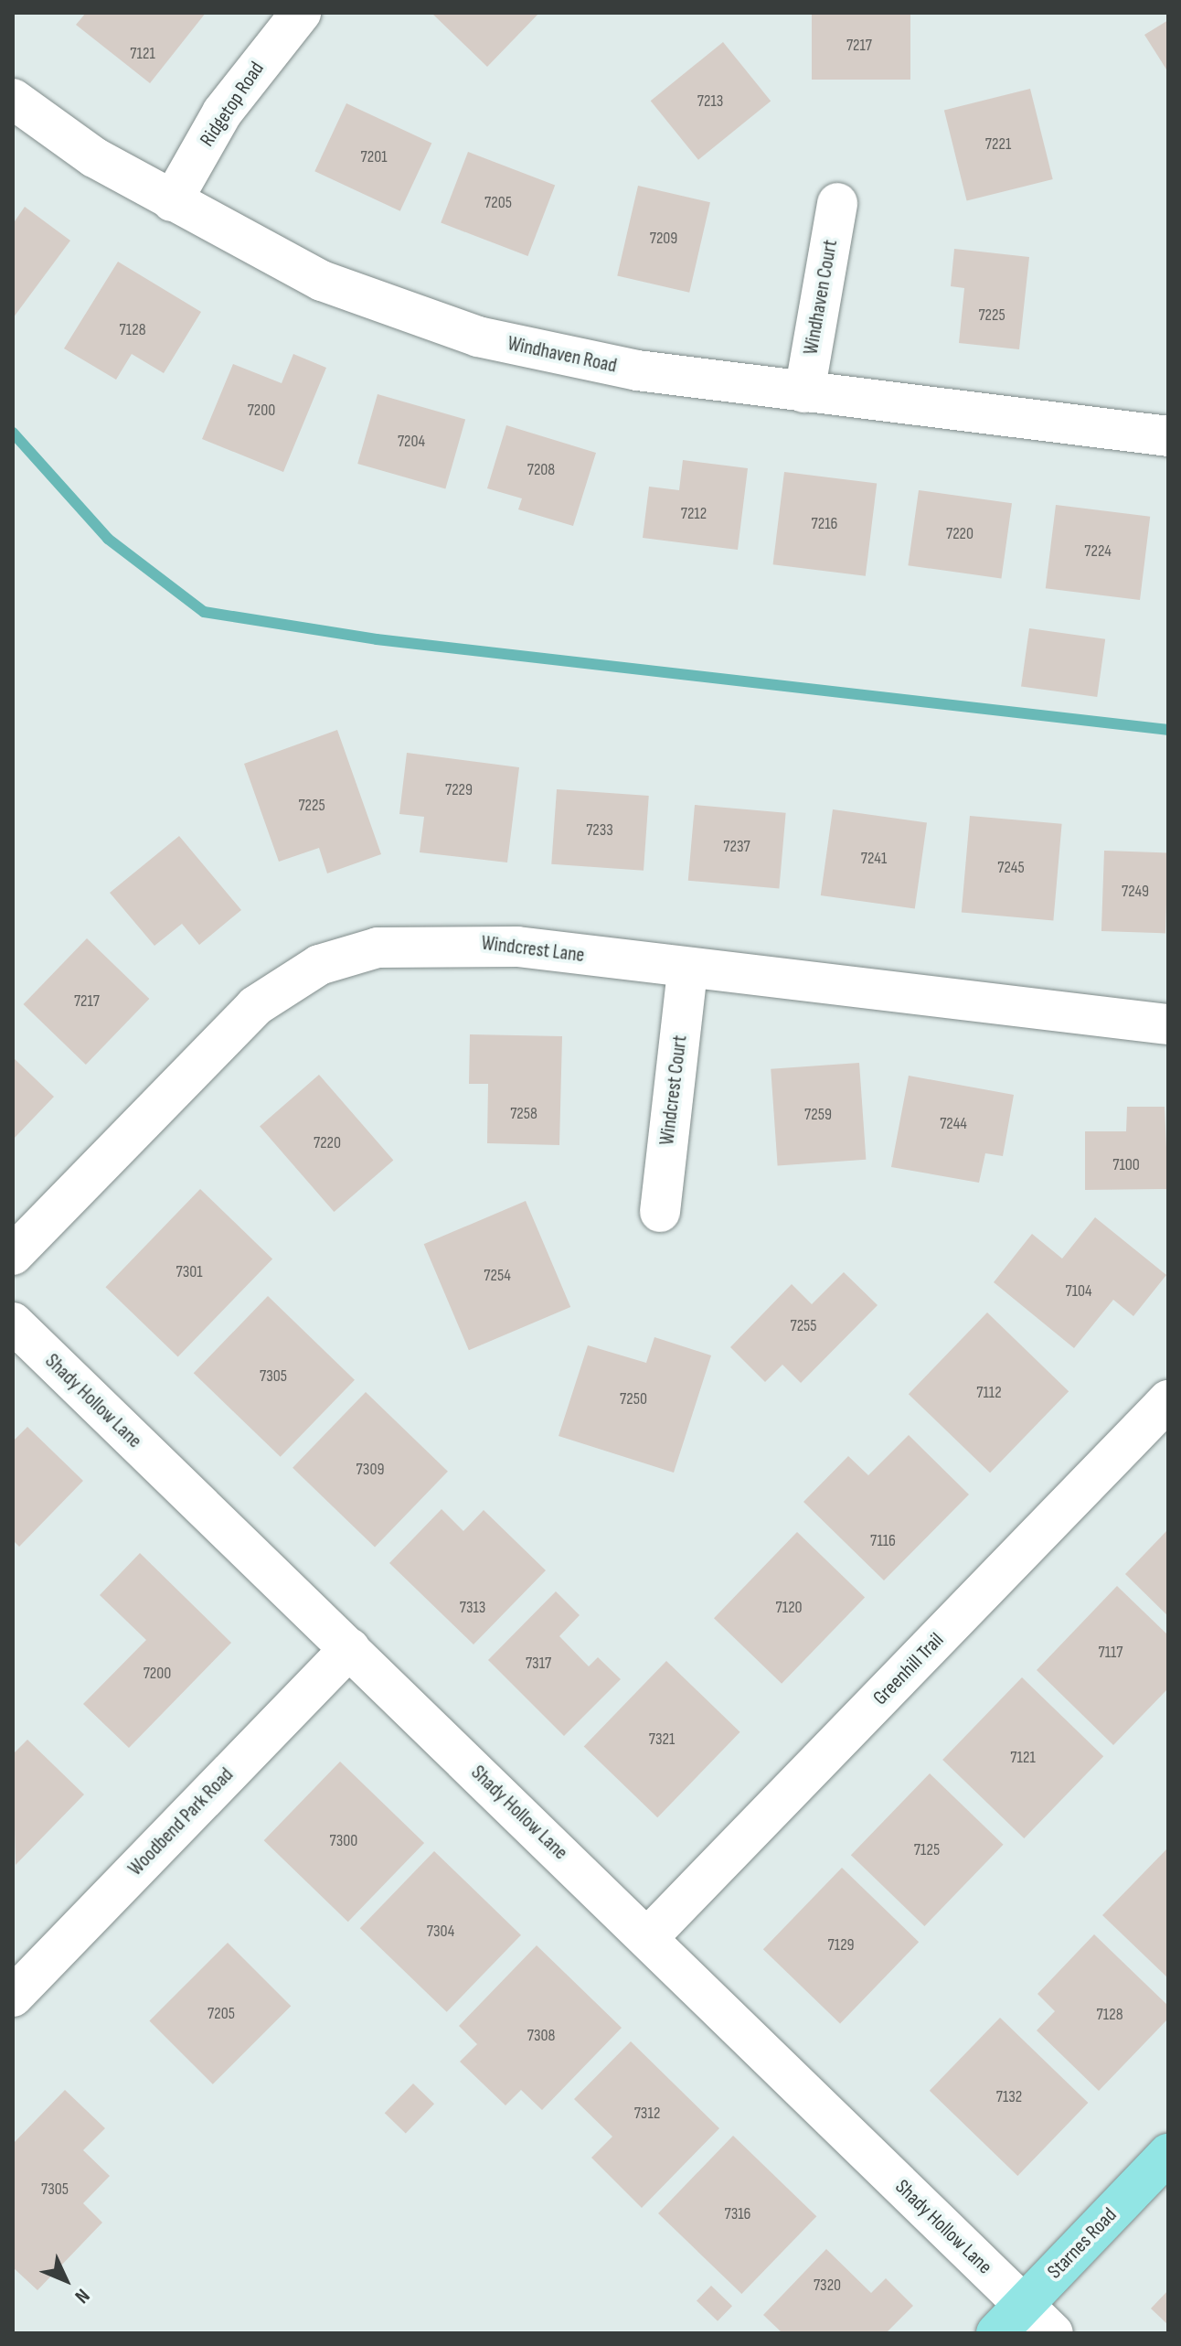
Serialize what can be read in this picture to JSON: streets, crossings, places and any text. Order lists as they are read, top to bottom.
{
  "streets": {
    "main road": ["Starnes Road"],
    "street": [
      "Ridgetop Road",
      "Windhaven Court",
      "Windhaven Road",
      "Windcrest Lane",
      "Windcrest Court",
      "Shady Hollow Lane",
      "Greenhill Trail",
      "Woodbend Park Road"
    ]
  },
  "crossings": [
    ["Ridgetop Road", "Windhaven Road"],
    ["Windhaven Court", "Windhaven Road"],
    ["Windcrest Lane", "Windcrest Court"],
    ["Shady Hollow Lane", "Greenhill Trail"],
    ["Shady Hollow Lane", "Woodbend Park Road"],
    ["Shady Hollow Lane", "Starnes Road"]
  ],
  "house_numbers": [
    "7217",
    "7121",
    "7213",
    "7221",
    "7201",
    "7205",
    "7209",
    "7225",
    "7128",
    "7200",
    "7204",
    "7208",
    "7212",
    "7216",
    "7220",
    "7224",
    "7229",
    "7225",
    "7233",
    "7237",
    "7241",
    "7245",
    "7249",
    "7217",
    "7258",
    "7259",
    "7244",
    "7220",
    "7100",
    "7301",
    "7254",
    "7104",
    "7255",
    "7305",
    "7112",
    "7250",
    "7309",
    "7116",
    "7313",
    "7120",
    "7117",
    "7317",
    "7200",
    "7321",
    "7121",
    "7300",
    "7125",
    "7304",
    "7129",
    "7205",
    "7128",
    "7308",
    "7132",
    "7312",
    "7305",
    "7316",
    "7320"
  ],
  "north": "bottom right"
}
